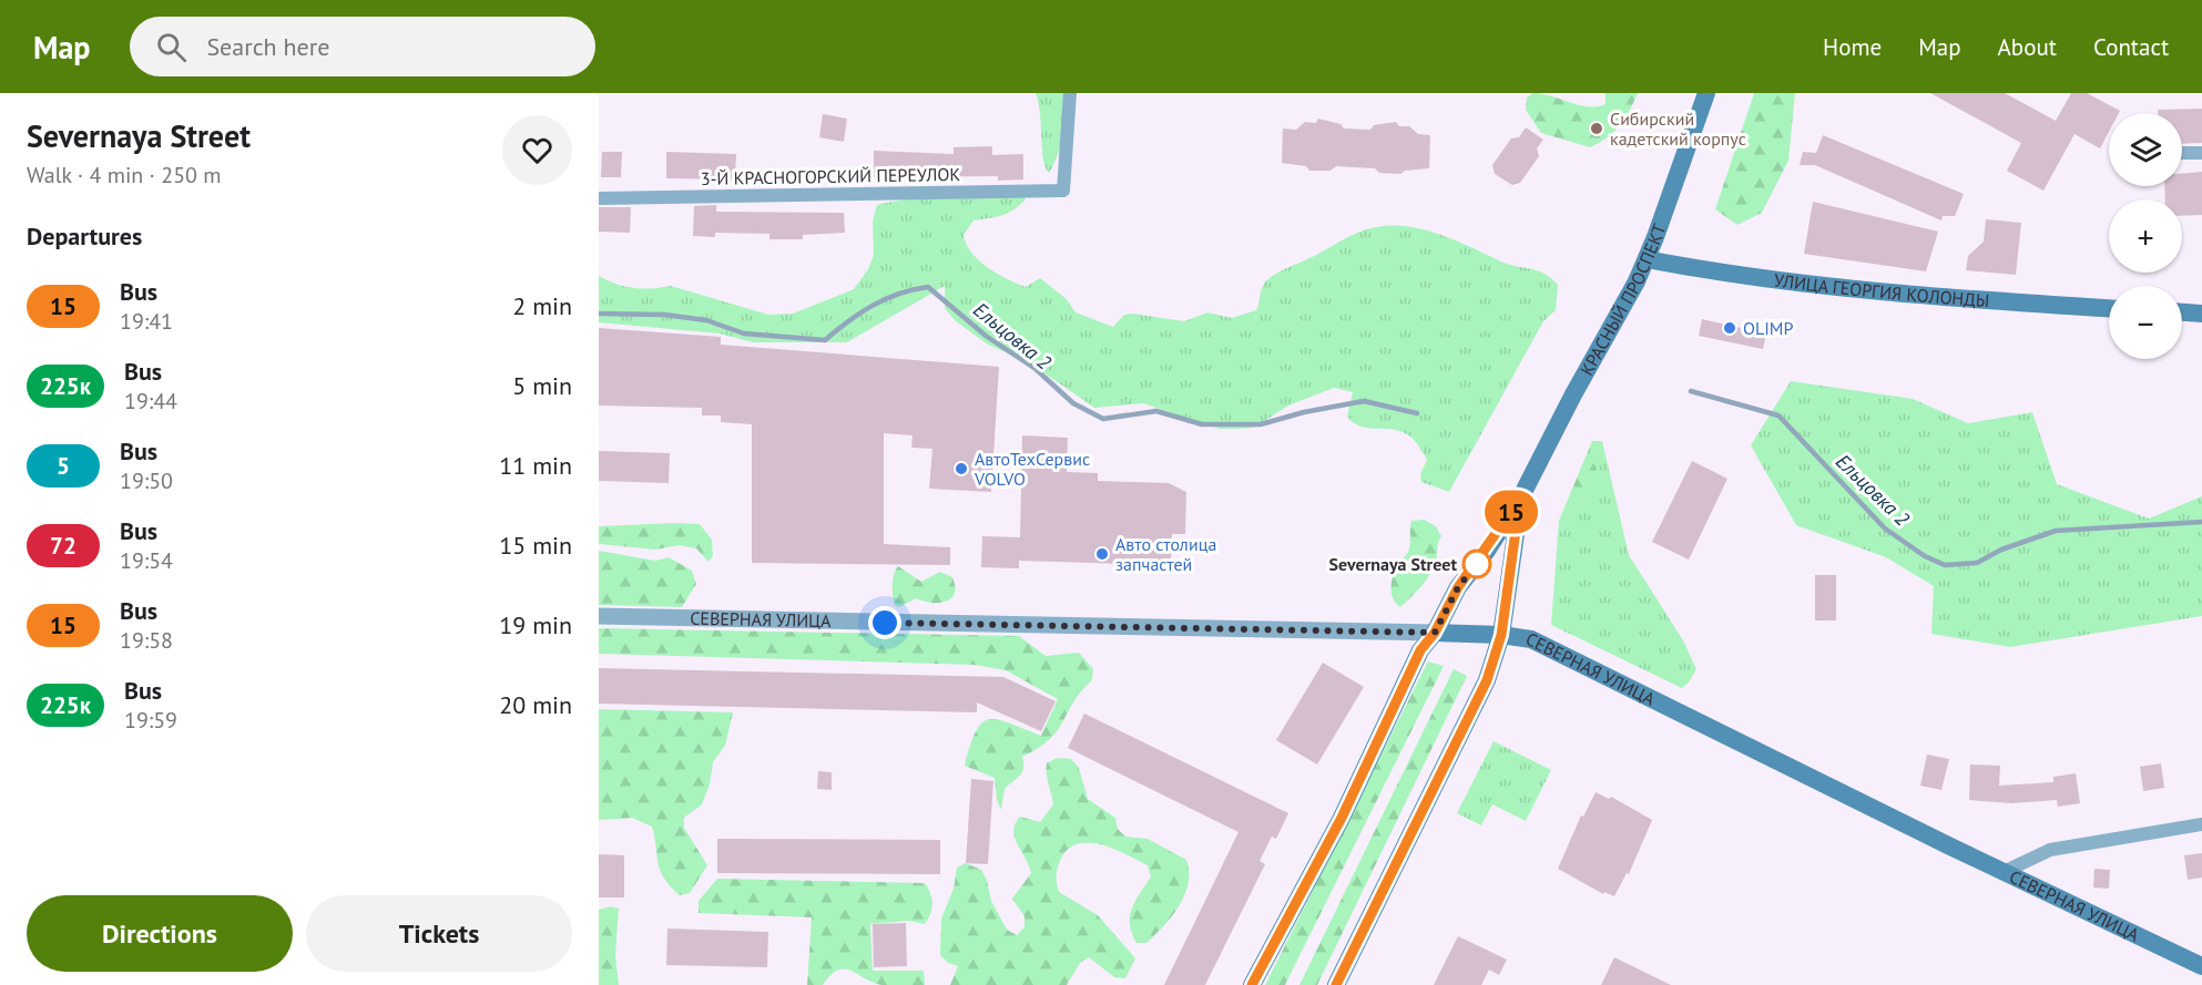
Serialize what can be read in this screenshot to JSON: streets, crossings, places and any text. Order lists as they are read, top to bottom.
{
  "streets": {
    "main road": ["УЛИЦА ГЕОРГИЯ КОЛОНДЫ", "КРАСНЫЙ ПРОСПЕКТ", "СЕВЕРНАЯ УЛИЦА"],
    "street": ["3-Й КРАСНОГОРСКИЙ ПЕРЕУЛОК"]
  },
  "crossings": [
    ["УЛИЦА ГЕОРГИЯ КОЛОНДЫ", "КРАСНЫЙ ПРОСПЕКТ"],
    ["КРАСНЫЙ ПРОСПЕКТ", "СЕВЕРНАЯ УЛИЦА"]
  ],
  "water": ["Ельцовка 2"],
  "places": [
    "Сибирский кадетский корпус",
    "OLIMP",
    "АвтоТехСервис VOLVO",
    "Авто столица запчастей",
    "Severnaya Street"
  ],
  "lines": ["bus line 15"],
  "page": {
    "header": "Map",
    "search": "Search here",
    "nav": [
      "Home",
      "Map",
      "About",
      "Contact"
    ],
    "heading": [
      ["Severnaya Street", "Walk · 4 min · 250 m"],
      "Departures"
    ],
    "on_map": "15",
    "map_buttons": ["+", "−"],
    "list": [
      {
        "mark": "15",
        "name": "Bus",
        "note": "19:41",
        "value": "2 min"
      },
      {
        "mark": "225к",
        "name": "Bus",
        "note": "19:44",
        "value": "5 min"
      },
      {
        "mark": "5",
        "name": "Bus",
        "note": "19:50",
        "value": "11 min"
      },
      {
        "mark": "72",
        "name": "Bus",
        "note": "19:54",
        "value": "15 min"
      },
      {
        "mark": "15",
        "name": "Bus",
        "note": "19:58",
        "value": "19 min"
      },
      {
        "mark": "225к",
        "name": "Bus",
        "note": "19:59",
        "value": "20 min"
      }
    ],
    "buttons": ["Directions", "Tickets"]
  }
}
